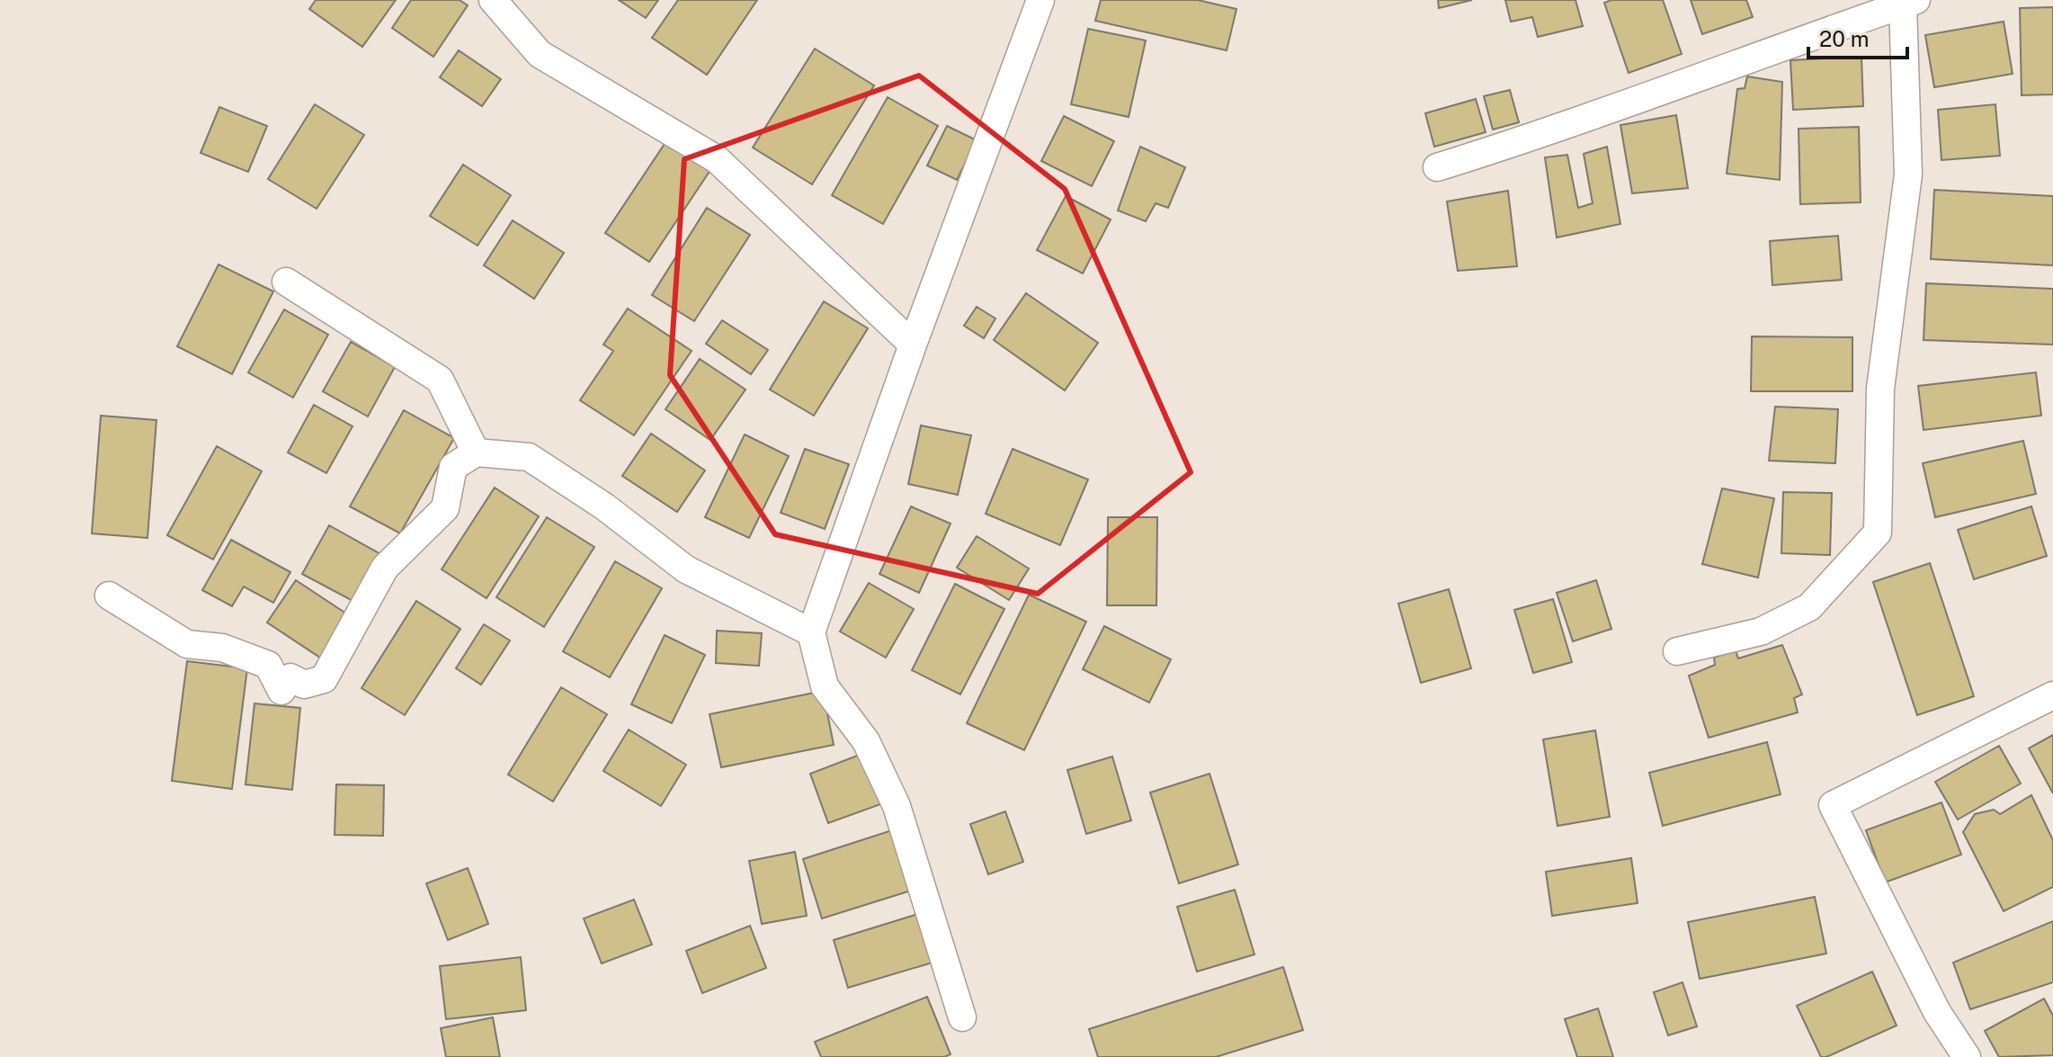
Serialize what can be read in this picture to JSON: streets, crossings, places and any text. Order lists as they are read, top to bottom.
{
  "scale_bar": "20 m"
}
